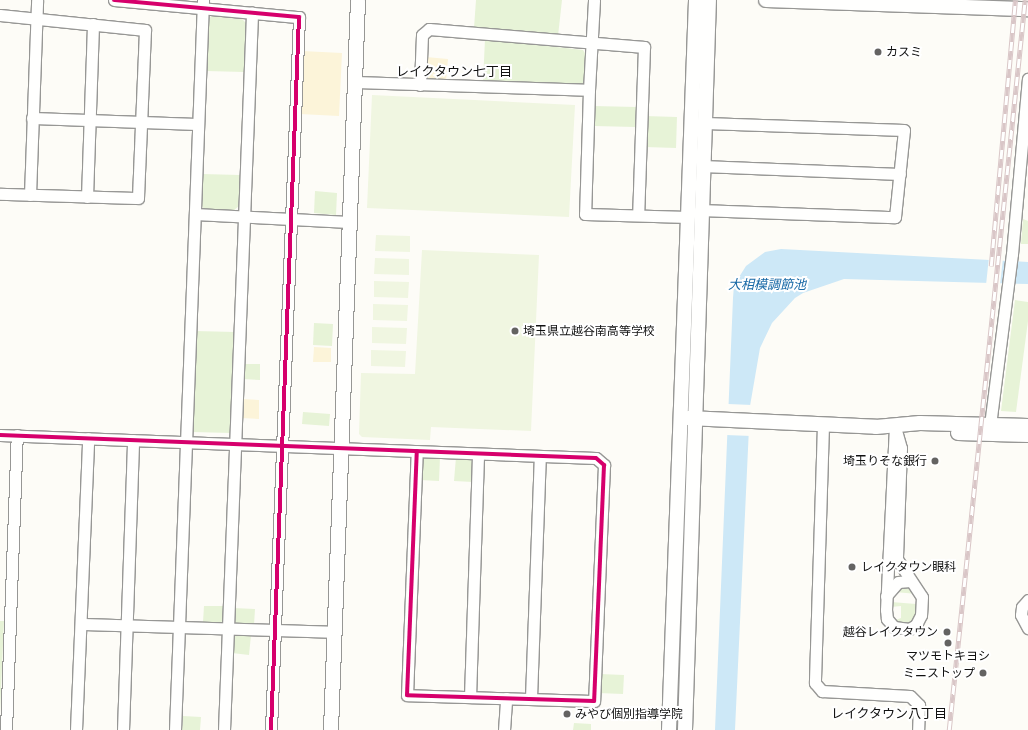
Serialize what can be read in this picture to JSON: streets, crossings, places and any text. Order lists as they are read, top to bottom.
{
  "districts": ["レイクタウン七丁目", "レイクタウン八丁目"],
  "water": ["大相模調節池"],
  "places": [
    "カスミ",
    "埼玉県立越谷南高等学校",
    "埼玉りそな銀行",
    "レイクタウン眼科",
    "越谷レイクタウン",
    "マツモトキヨシ",
    "ミニストップ",
    "みやび個別指導学院"
  ]
}
